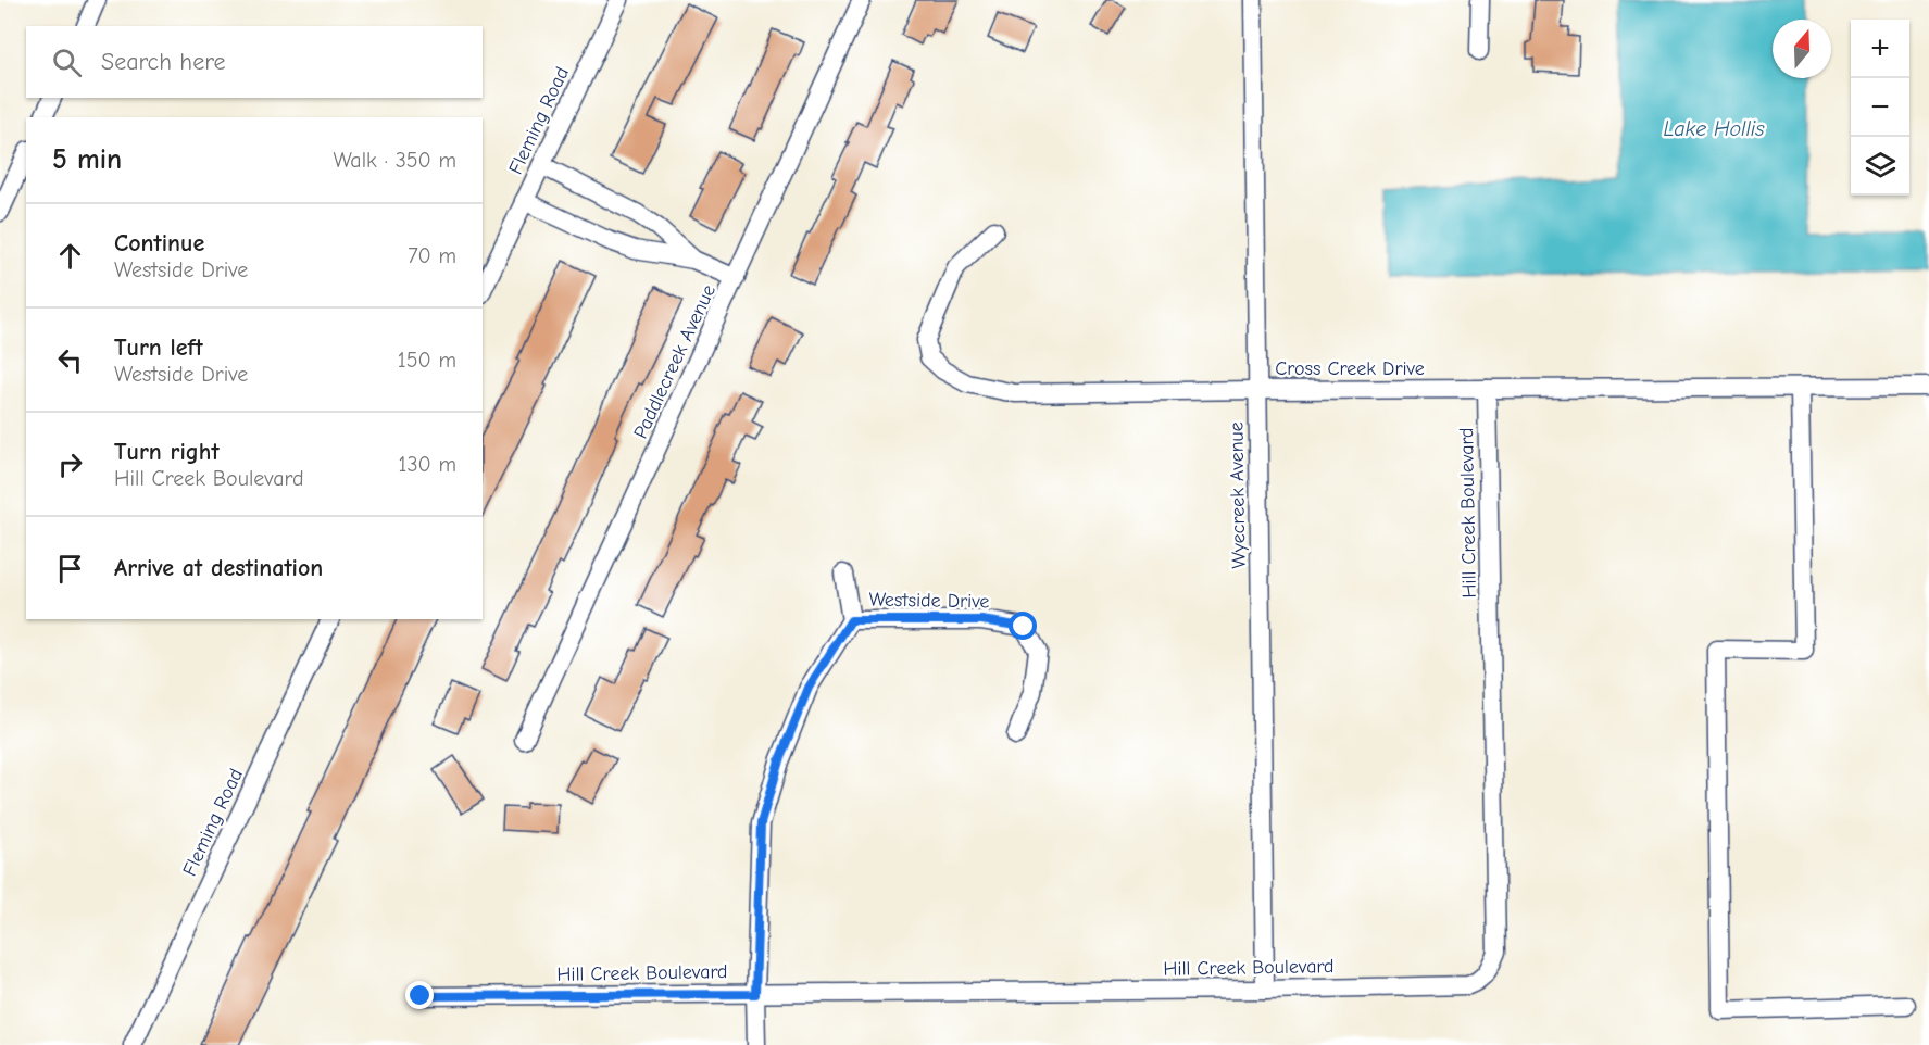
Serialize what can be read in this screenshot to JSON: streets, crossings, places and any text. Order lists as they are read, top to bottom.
{
  "streets": {
    "street": [
      "Fleming Road",
      "Paddlecreek Avenue",
      "Cross Creek Drive",
      "Wyecreek Avenue",
      "Hill Creek Boulevard",
      "Westside Drive"
    ]
  },
  "crossings": [
    ["Cross Creek Drive", "Wyecreek Avenue"],
    ["Cross Creek Drive", "Hill Creek Boulevard"],
    ["Wyecreek Avenue", "Hill Creek Boulevard"],
    ["Hill Creek Boulevard", "Westside Drive"]
  ],
  "water": ["Lake Hollis"],
  "north": "top",
  "page": {
    "map_buttons": ["+", "−"],
    "search": "Search here",
    "heading": ["5 min", "Walk · 350 m"],
    "list": [
      ["Continue", "Westside Drive", "70 m"],
      ["Turn left", "Westside Drive", "150 m"],
      ["Turn right", "Hill Creek Boulevard", "130 m"],
      "Arrive at destination"
    ]
  }
}
